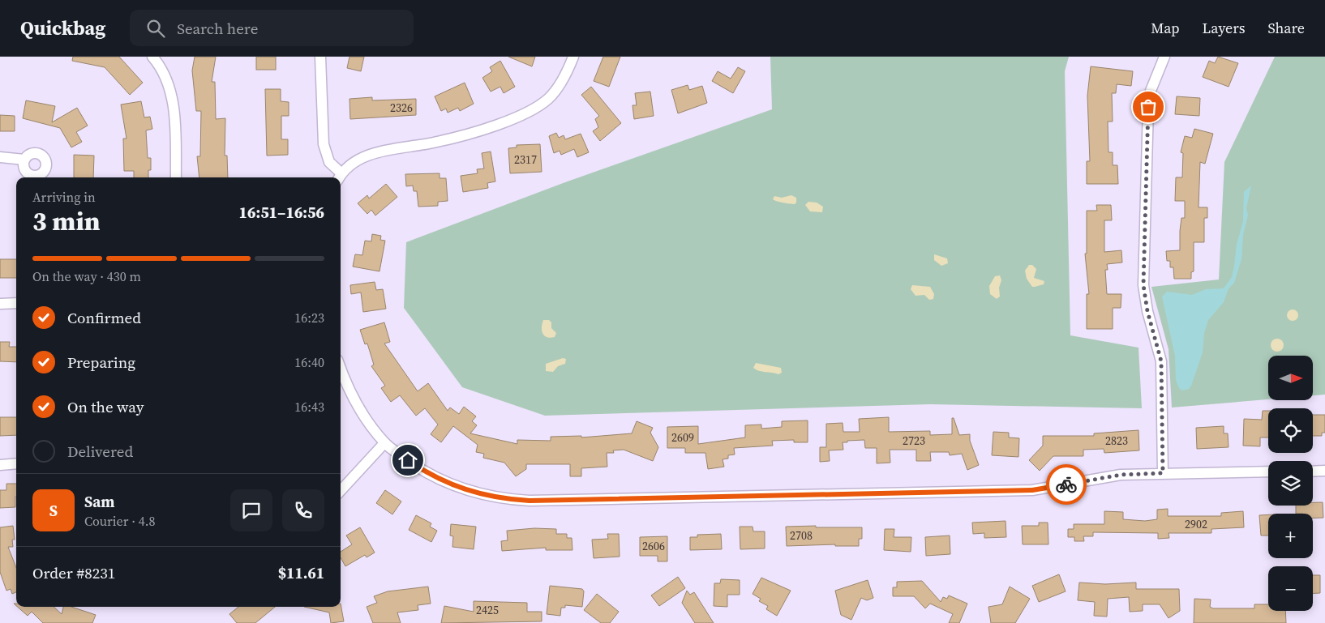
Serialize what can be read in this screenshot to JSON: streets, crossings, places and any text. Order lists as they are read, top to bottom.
{
  "house_numbers": [
    "2326",
    "2317",
    "2609",
    "2723",
    "2823",
    "2902",
    "2708",
    "2606",
    "2425"
  ],
  "north": "right",
  "page": {
    "header": "Quickbag",
    "search": "Search here",
    "nav": ["Map", "Layers", "Share"],
    "heading": ["3 min", "Arriving in", "16:51–16:56"],
    "panel": [
      "Sam",
      "Courier · 4.8",
      "Order #8231",
      "$11.61"
    ],
    "bar": "On the way · 430 m",
    "list": [
      ["Confirmed", "16:23"],
      ["Preparing", "16:40"],
      ["On the way", "16:43"],
      "Delivered"
    ],
    "map_buttons": ["+", "−"],
    "round": "S"
  }
}
